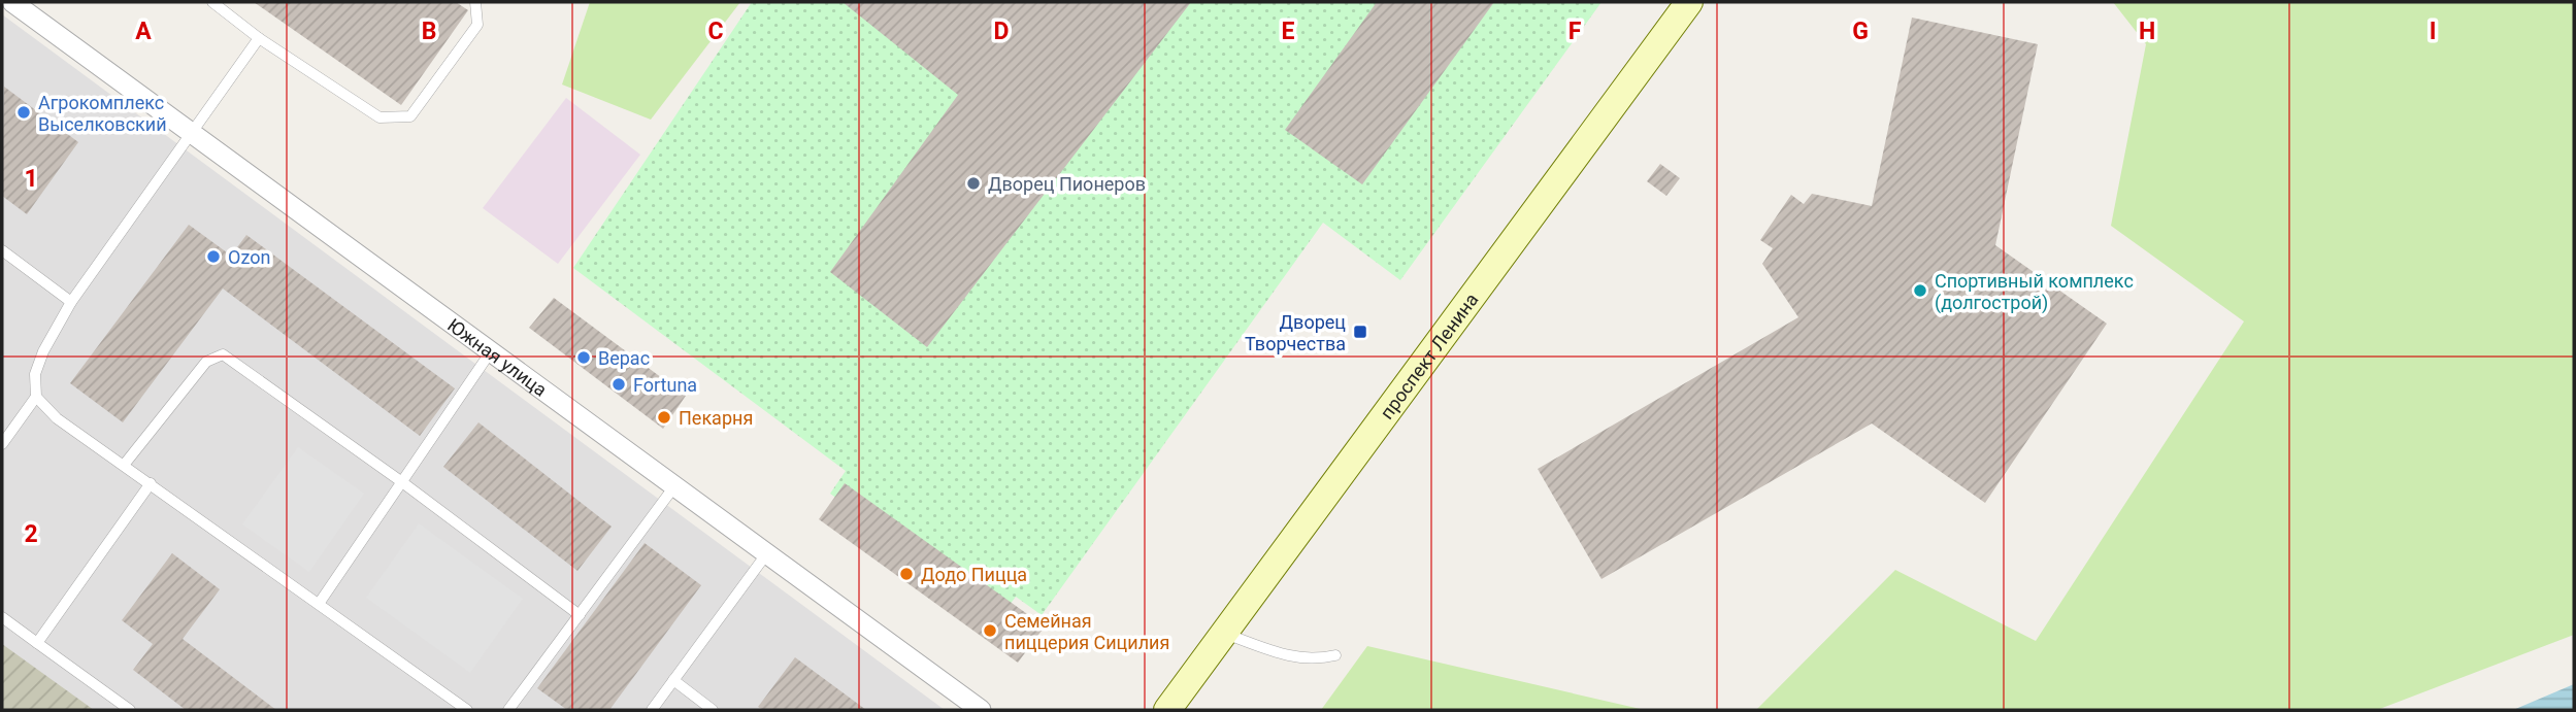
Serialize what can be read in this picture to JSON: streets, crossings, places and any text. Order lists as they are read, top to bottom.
{
  "streets": {
    "street": ["Южная улица", "проспект Ленина"]
  },
  "places": {
    "other": [
      "Агрокомплекс Выселковский",
      "Дворец Пионеров",
      "Ozon",
      "Спортивный комплекс (долгострой)",
      "Верас",
      "Fortuna",
      "Пекарня",
      "Додо Пицца",
      "Семейная пиццерия Сицилия"
    ],
    "transit": ["Дворец Творчества"]
  },
  "grid": {
    "columns": [
      "A",
      "B",
      "C",
      "D",
      "E",
      "F",
      "G",
      "H",
      "I"
    ],
    "rows": ["1", "2"]
  }
}
